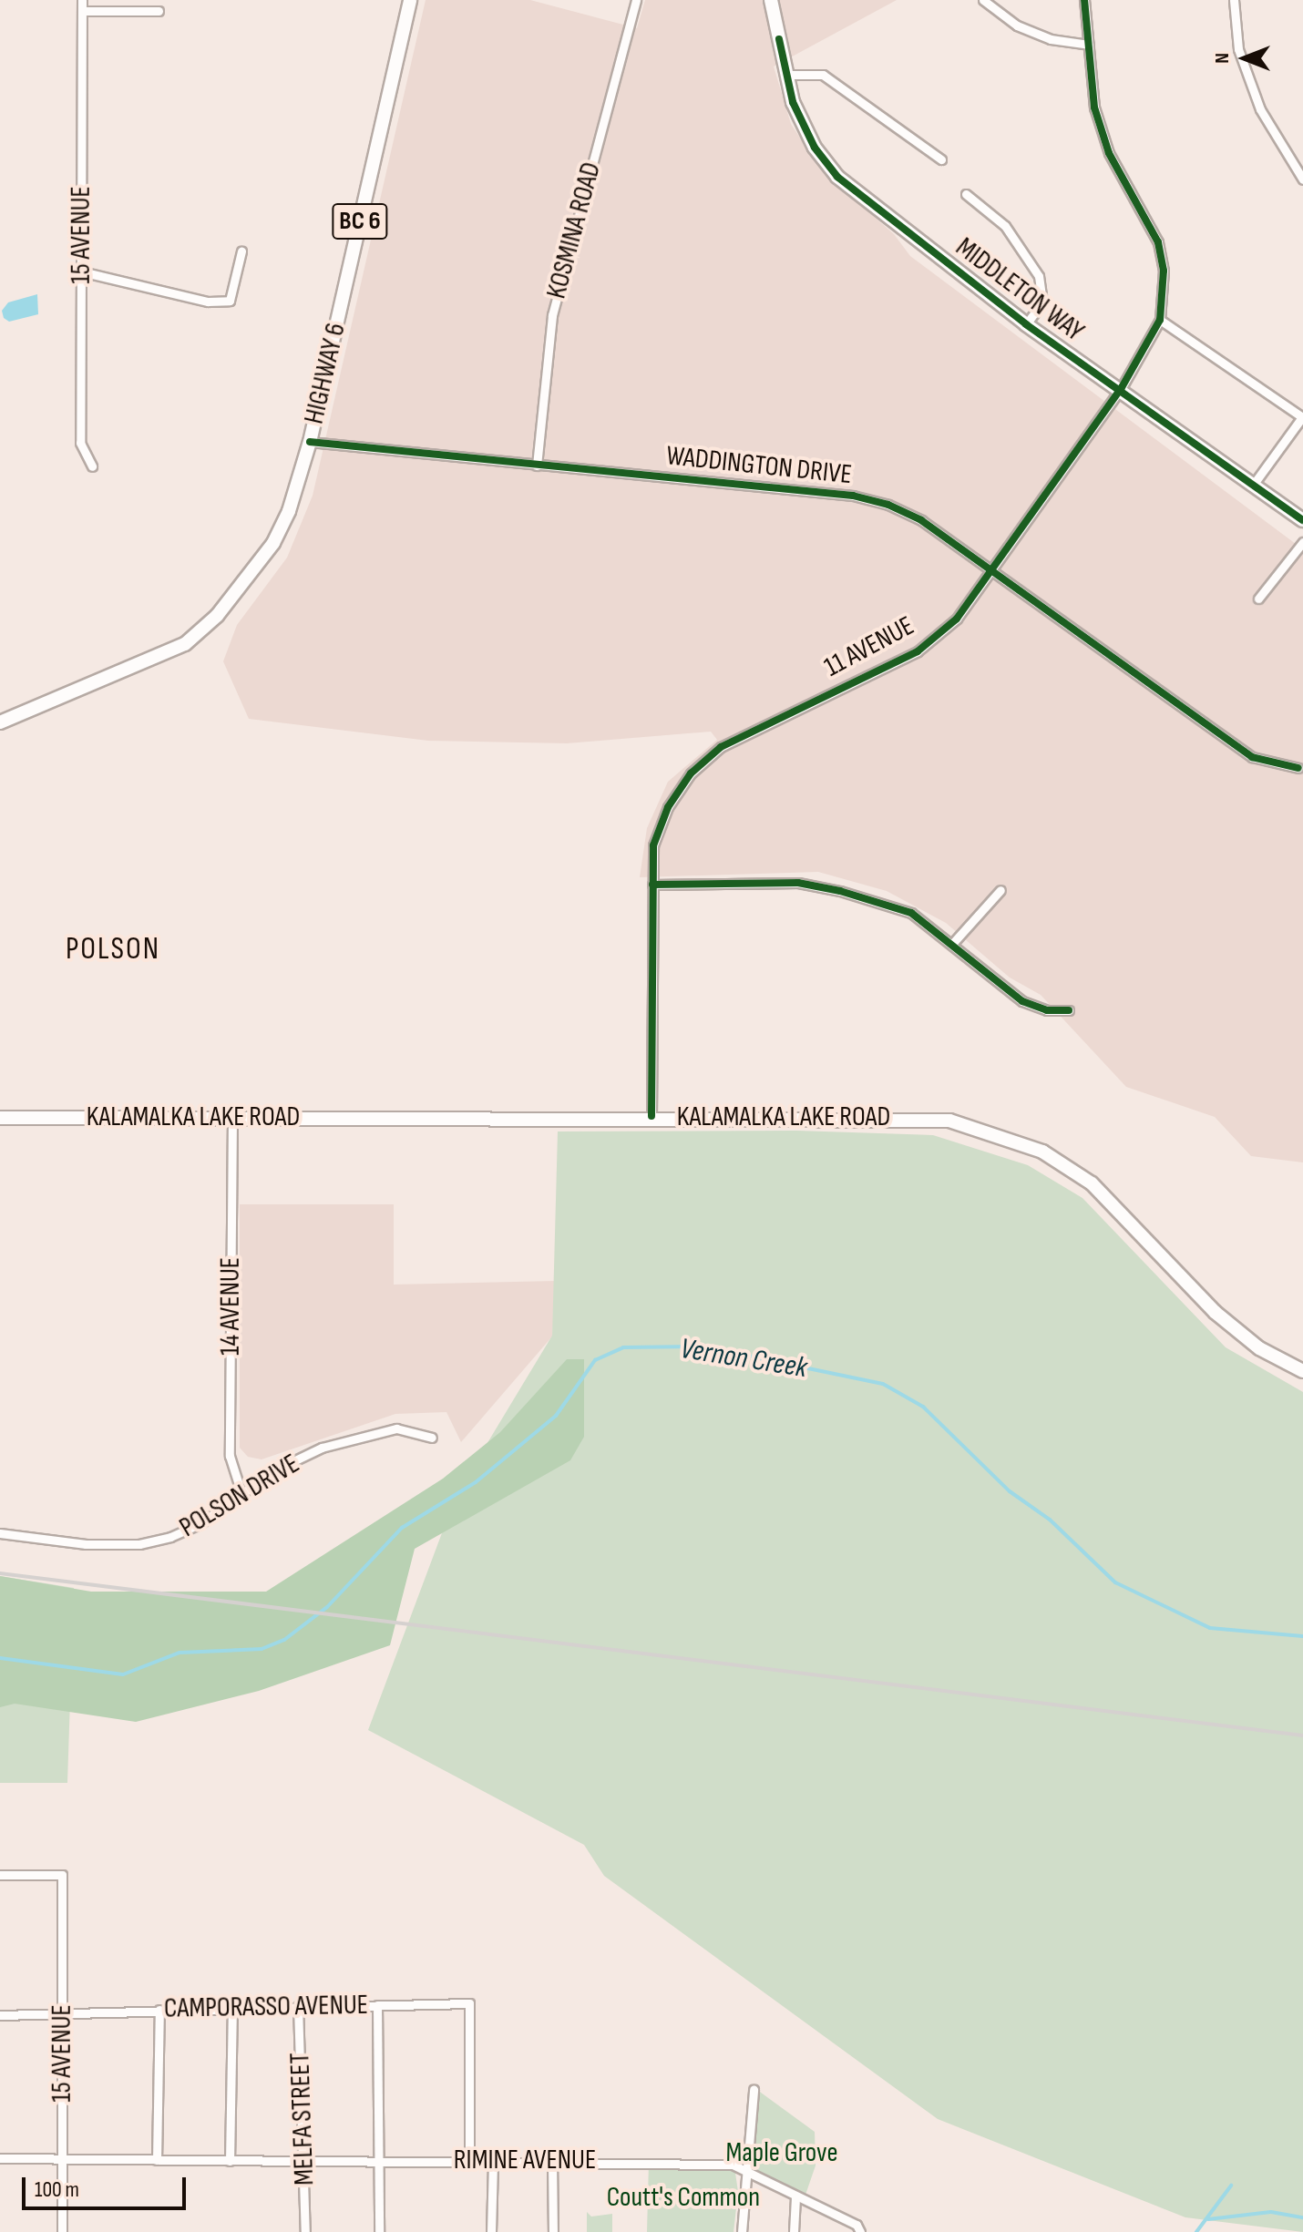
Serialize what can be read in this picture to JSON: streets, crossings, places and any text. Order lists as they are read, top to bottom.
{
  "streets": {
    "main road": [
      "BC 6",
      "MIDDLETON WAY",
      "HIGHWAY 6",
      "KALAMALKA LAKE ROAD"
    ],
    "street": [
      "KOSMINA ROAD",
      "15 AVENUE",
      "WADDINGTON DRIVE",
      "11 AVENUE",
      "14 AVENUE",
      "POLSON DRIVE",
      "CAMPORASSO AVENUE",
      "MELFA STREET",
      "RIMINE AVENUE"
    ]
  },
  "crossings": [
    ["KOSMINA ROAD", "WADDINGTON DRIVE"],
    ["15 AVENUE", "CAMPORASSO AVENUE"],
    ["MIDDLETON WAY", "11 AVENUE"],
    ["HIGHWAY 6", "WADDINGTON DRIVE"],
    ["WADDINGTON DRIVE", "11 AVENUE"],
    ["11 AVENUE", "KALAMALKA LAKE ROAD"],
    ["KALAMALKA LAKE ROAD", "14 AVENUE"],
    ["14 AVENUE", "POLSON DRIVE"],
    ["CAMPORASSO AVENUE", "MELFA STREET"],
    ["CAMPORASSO AVENUE", "RIMINE AVENUE"],
    ["MELFA STREET", "RIMINE AVENUE"]
  ],
  "districts": ["POLSON"],
  "water": ["Vernon Creek"],
  "parks": ["Maple Grove", "Coutt's Common"],
  "scale_bar": "100 m",
  "north": "left"
}
